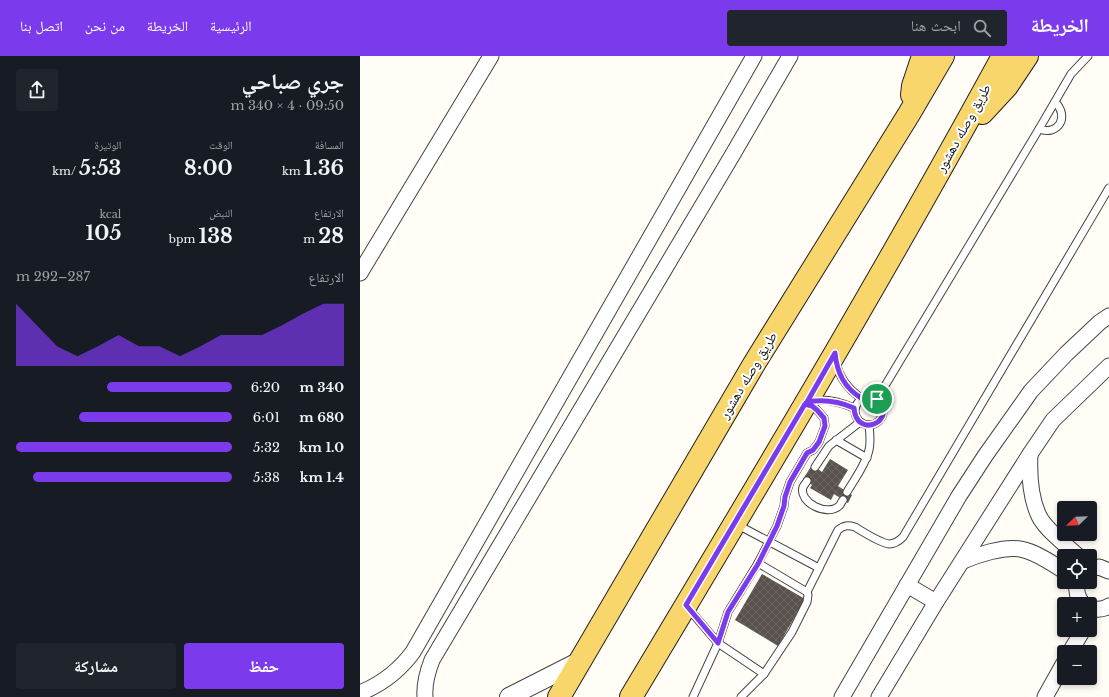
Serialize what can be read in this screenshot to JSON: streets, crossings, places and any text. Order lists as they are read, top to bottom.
{
  "streets": {
    "main road": ["طريق وصله دهشور"]
  },
  "north": "bottom left",
  "page": {
    "header": "الخريطة",
    "search": "ابحث هنا",
    "nav": [
      "الرئيسية",
      "الخريطة",
      "من نحن",
      "اتصل بنا"
    ],
    "heading": ["جري صباحي", "09:50 · 4 × 340 m"],
    "stats": [
      ["المسافة", "1.36 km"],
      ["الوقت", "8:00"],
      ["الوتيرة", "5:53 /km"],
      ["الارتفاع", "28 m"],
      ["النبض", "138 bpm"],
      ["kcal", "105"]
    ],
    "chart": ["الارتفاع", "287–292 m"],
    "list": [
      {
        "name": "340 m",
        "note": "6:20"
      },
      {
        "name": "680 m",
        "note": "6:01"
      },
      {
        "name": "1.0 km",
        "note": "5:32"
      },
      {
        "name": "1.4 km",
        "note": "5:38"
      }
    ],
    "map_buttons": ["+", "−"],
    "buttons": ["حفظ", "مشاركة"]
  }
}
